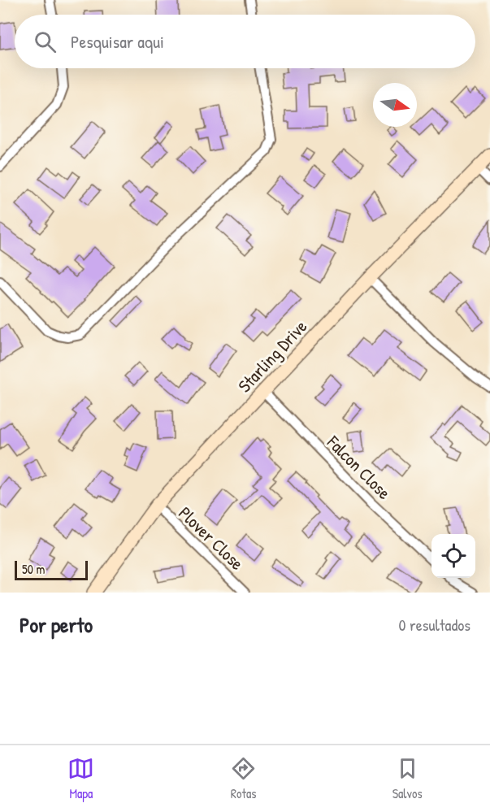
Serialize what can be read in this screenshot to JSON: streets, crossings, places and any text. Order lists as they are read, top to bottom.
{
  "streets": {
    "street": ["Starling Drive", "Falcon Close", "Plover Close"]
  },
  "crossings": [
    ["Starling Drive", "Falcon Close"],
    ["Starling Drive", "Plover Close"]
  ],
  "scale_bar": "50 m",
  "north": "right",
  "page": {
    "search": "Pesquisar aqui",
    "scale": "50 m",
    "heading": ["Por perto", "0 resultados"],
    "nav": ["Mapa", "Rotas", "Salvos"]
  }
}
